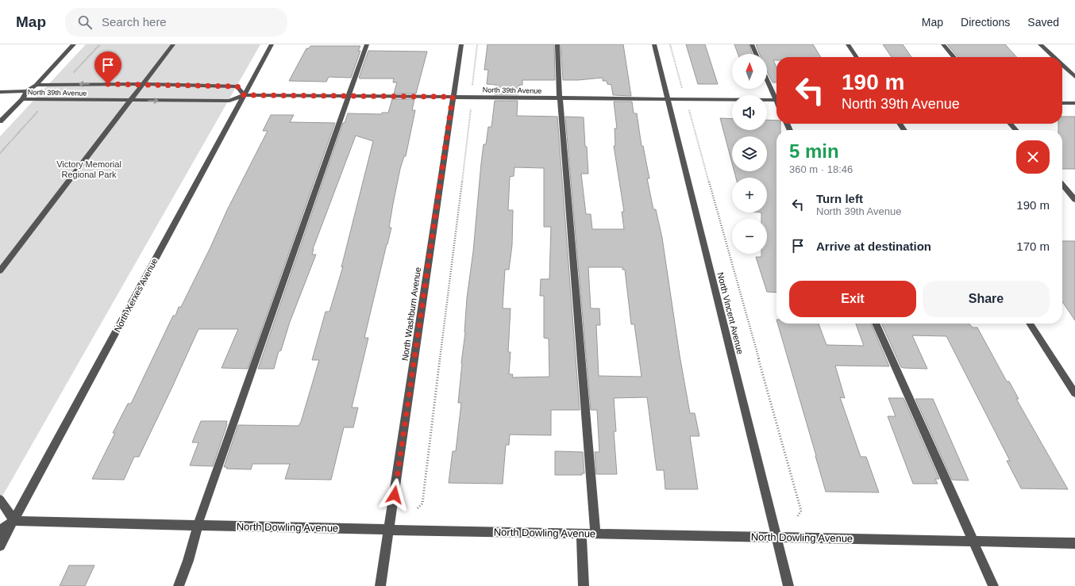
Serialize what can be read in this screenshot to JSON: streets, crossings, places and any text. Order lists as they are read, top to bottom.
{
  "streets": {
    "street": [
      "North 39th Avenue",
      "North Xerxes Avenue",
      "North Vincent Avenue",
      "North Washburn Avenue",
      "North Dowling Avenue"
    ]
  },
  "crossings": [
    ["North 39th Avenue", "North Xerxes Avenue"],
    ["North 39th Avenue", "North Vincent Avenue"],
    ["North 39th Avenue", "North Washburn Avenue"],
    ["North Xerxes Avenue", "North Dowling Avenue"],
    ["North Vincent Avenue", "North Dowling Avenue"],
    ["North Washburn Avenue", "North Dowling Avenue"]
  ],
  "parks": ["Victory Memorial Regional Park"],
  "north": "top",
  "page": {
    "header": "Map",
    "search": "Search here",
    "nav": ["Map", "Directions", "Saved"],
    "map_buttons": ["+", "−"],
    "turn": ["190 m", "North 39th Avenue"],
    "heading": ["5 min", "360 m · 18:46"],
    "list": [
      {
        "name": "Turn left",
        "note": "North 39th Avenue",
        "value": "190 m"
      },
      {
        "name": "Arrive at destination",
        "value": "170 m"
      }
    ],
    "buttons": ["Exit", "Share"]
  }
}
